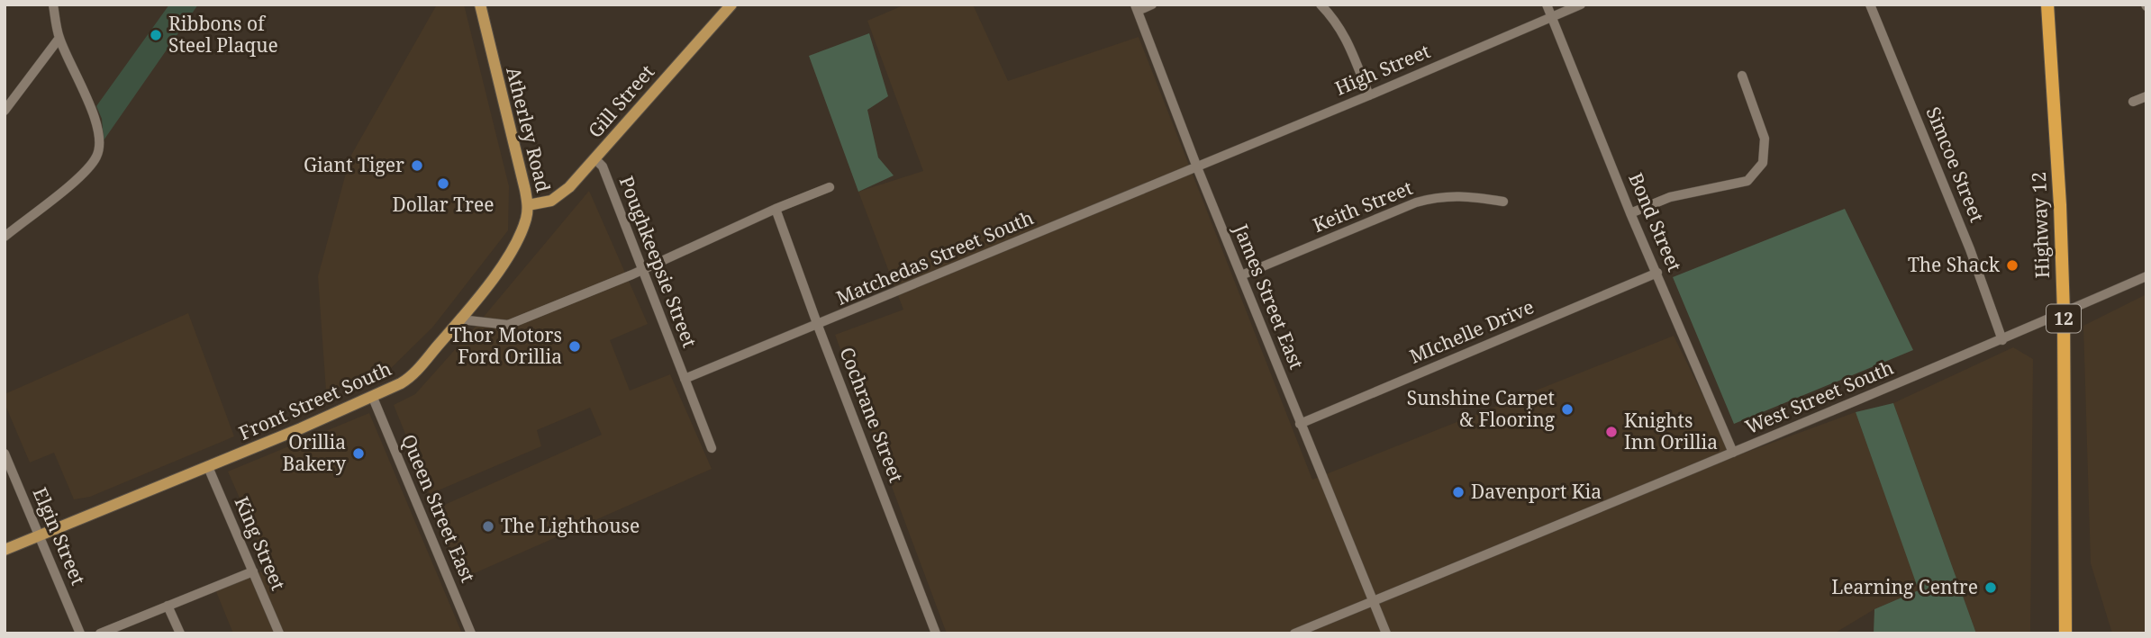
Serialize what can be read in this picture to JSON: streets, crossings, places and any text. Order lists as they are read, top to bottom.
{
  "streets": {
    "highway": ["Highway 12", "12"],
    "main road": ["Gill Street", "Atherley Road", "Front Street South"],
    "street": [
      "High Street",
      "Simcoe Street",
      "Keith Street",
      "Bond Street",
      "Matchedas Street South",
      "Poughkeepsie Street",
      "James Street East",
      "MIchelle Drive",
      "West Street South",
      "Cochrane Street",
      "Queen Street East",
      "Elgin Street",
      "King Street"
    ]
  },
  "crossings": [
    ["High Street", "Bond Street"],
    ["High Street", "Matchedas Street South"],
    ["High Street", "James Street East"],
    ["Gill Street", "Atherley Road"],
    ["Gill Street", "Poughkeepsie Street"],
    ["Atherley Road", "Front Street South"],
    ["Simcoe Street", "West Street South"],
    ["Keith Street", "James Street East"],
    ["Bond Street", "MIchelle Drive"],
    ["Bond Street", "West Street South"],
    ["Highway 12", "West Street South"],
    ["Matchedas Street South", "Poughkeepsie Street"],
    ["Matchedas Street South", "James Street East"],
    ["Matchedas Street South", "Cochrane Street"],
    ["James Street East", "MIchelle Drive"],
    ["James Street East", "West Street South"],
    ["Front Street South", "Queen Street East"],
    ["Front Street South", "Elgin Street"],
    ["Front Street South", "King Street"]
  ],
  "places": [
    "Ribbons of Steel Plaque",
    "Giant Tiger",
    "Dollar Tree",
    "The Shack",
    "Thor Motors Ford Orillia",
    "Sunshine Carpet & Flooring",
    "Knights Inn Orillia",
    "Orillia Bakery",
    "Davenport Kia",
    "The Lighthouse",
    "Learning Centre"
  ]
}
